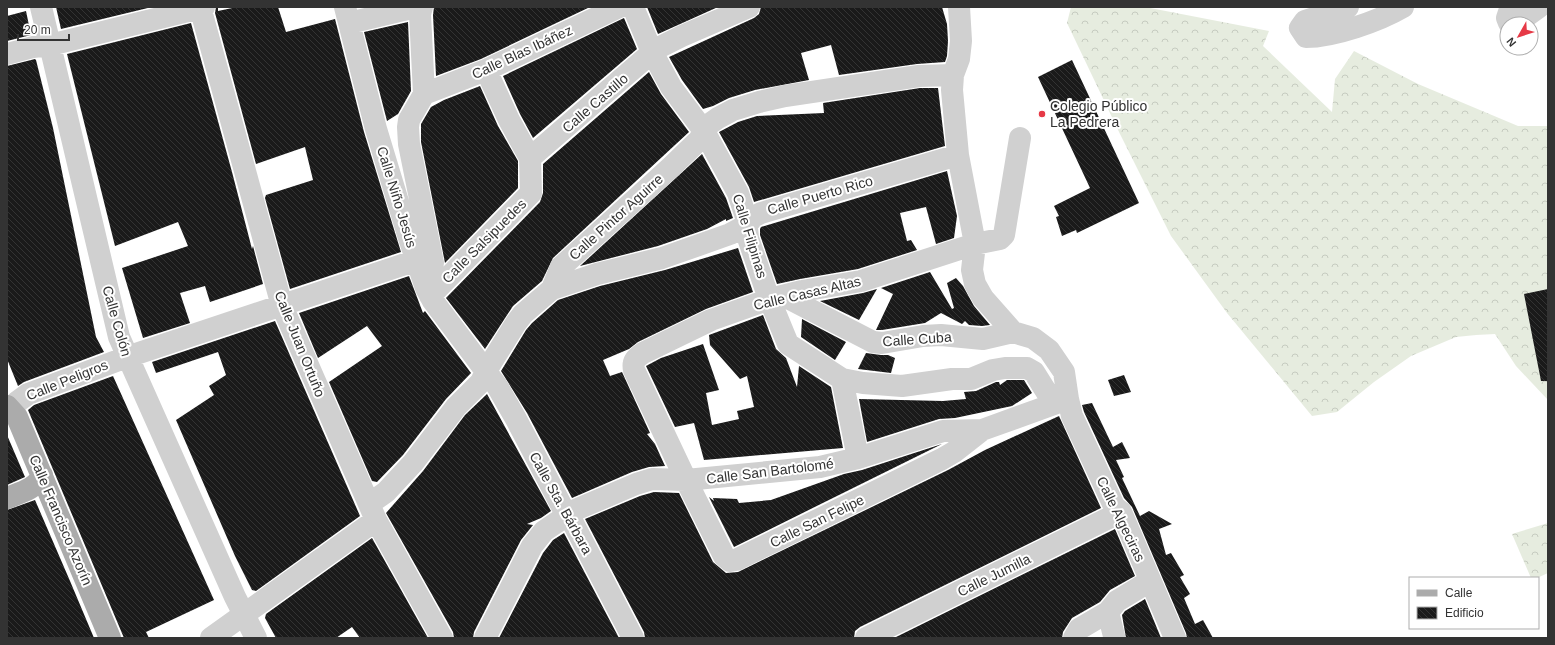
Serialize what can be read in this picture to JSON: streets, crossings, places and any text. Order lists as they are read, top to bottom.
{
  "streets": {
    "main road": ["Calle Francisco Azorín"],
    "street": [
      "Calle Blas Ibáñez",
      "Calle Castillo",
      "Calle Puerto Rico",
      "Calle Niño Jesús",
      "Calle Pintor Aguirre",
      "Calle Filipinas",
      "Calle Salsipuedes",
      "Calle Casas Altas",
      "Calle Colón",
      "Calle Cuba",
      "Calle Juan Ortuño",
      "Calle Peligros",
      "Calle San Bartolomé",
      "Calle Sta. Bárbara",
      "Calle Algeciras",
      "Calle San Felipe",
      "Calle Jumilla"
    ]
  },
  "crossings": [
    ["Calle Castillo", "Calle Filipinas"],
    ["Calle Castillo", "Calle Salsipuedes"],
    ["Calle Puerto Rico", "Calle Pintor Aguirre"],
    ["Calle Puerto Rico", "Calle Filipinas"],
    ["Calle Niño Jesús", "Calle Pintor Aguirre"],
    ["Calle Niño Jesús", "Calle Salsipuedes"],
    ["Calle Niño Jesús", "Calle Peligros"],
    ["Calle Niño Jesús", "Calle Sta. Bárbara"],
    ["Calle Pintor Aguirre", "Calle Filipinas"],
    ["Calle Pintor Aguirre", "Calle Colón"],
    ["Calle Pintor Aguirre", "Calle Juan Ortuño"],
    ["Calle Pintor Aguirre", "Calle Sta. Bárbara"],
    ["Calle Filipinas", "Calle Casas Altas"],
    ["Calle Filipinas", "Calle Cuba"],
    ["Calle Filipinas", "Calle San Bartolomé"],
    ["Calle Filipinas", "Calle Algeciras"],
    ["Calle Salsipuedes", "Calle Peligros"],
    ["Calle Casas Altas", "Calle Cuba"],
    ["Calle Casas Altas", "Calle San Bartolomé"],
    ["Calle Casas Altas", "Calle San Felipe"],
    ["Calle Colón", "Calle Peligros"],
    ["Calle Juan Ortuño", "Calle Peligros"],
    ["Calle Peligros", "Calle Francisco Azorín"],
    ["Calle San Bartolomé", "Calle Sta. Bárbara"],
    ["Calle San Bartolomé", "Calle Algeciras"],
    ["Calle San Bartolomé", "Calle San Felipe"],
    ["Calle Algeciras", "Calle Jumilla"]
  ],
  "places": ["Colegio Público La Pedrera"],
  "legend": ["Calle", "Edificio"],
  "scale_bar": "20 m",
  "north": "bottom left"
}
